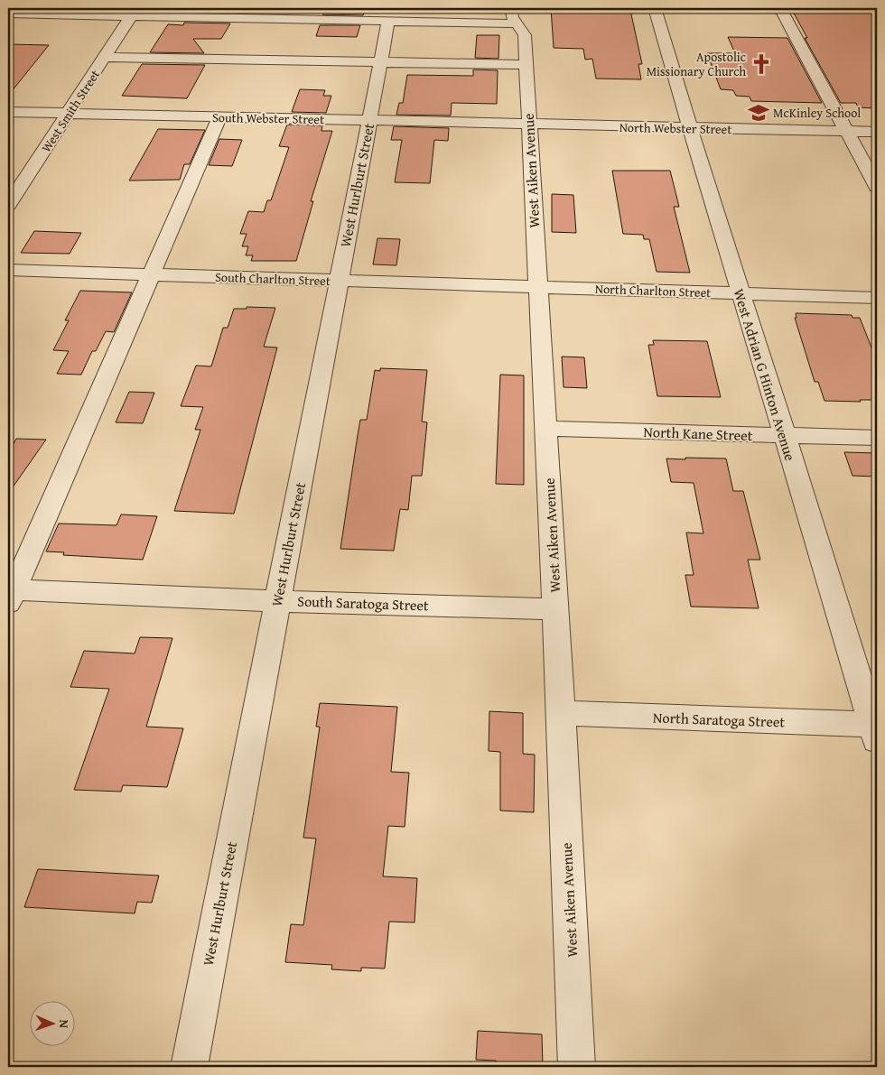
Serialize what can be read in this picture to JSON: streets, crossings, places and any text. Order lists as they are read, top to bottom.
{
  "streets": {
    "street": [
      "West Smith Street",
      "South Webster Street",
      "North Webster Street",
      "West Aiken Avenue",
      "West Hurlburt Street",
      "South Charlton Street",
      "North Charlton Street",
      "West Adrian G Hinton Avenue",
      "North Kane Street",
      "South Saratoga Street",
      "North Saratoga Street"
    ]
  },
  "crossings": [
    ["West Smith Street", "South Webster Street"],
    ["South Webster Street", "North Webster Street"],
    ["South Webster Street", "West Aiken Avenue"],
    ["South Webster Street", "West Hurlburt Street"],
    ["North Webster Street", "West Aiken Avenue"],
    ["North Webster Street", "West Adrian G Hinton Avenue"],
    ["West Aiken Avenue", "South Charlton Street"],
    ["West Aiken Avenue", "North Charlton Street"],
    ["West Aiken Avenue", "North Kane Street"],
    ["West Aiken Avenue", "South Saratoga Street"],
    ["West Aiken Avenue", "North Saratoga Street"],
    ["West Hurlburt Street", "South Charlton Street"],
    ["West Hurlburt Street", "South Saratoga Street"],
    ["South Charlton Street", "North Charlton Street"],
    ["North Charlton Street", "West Adrian G Hinton Avenue"],
    ["West Adrian G Hinton Avenue", "North Kane Street"],
    ["West Adrian G Hinton Avenue", "North Saratoga Street"]
  ],
  "places": {
    "church": ["Apostolic Missionary Church"],
    "school or university": ["McKinley School"]
  },
  "north": "right"
}
